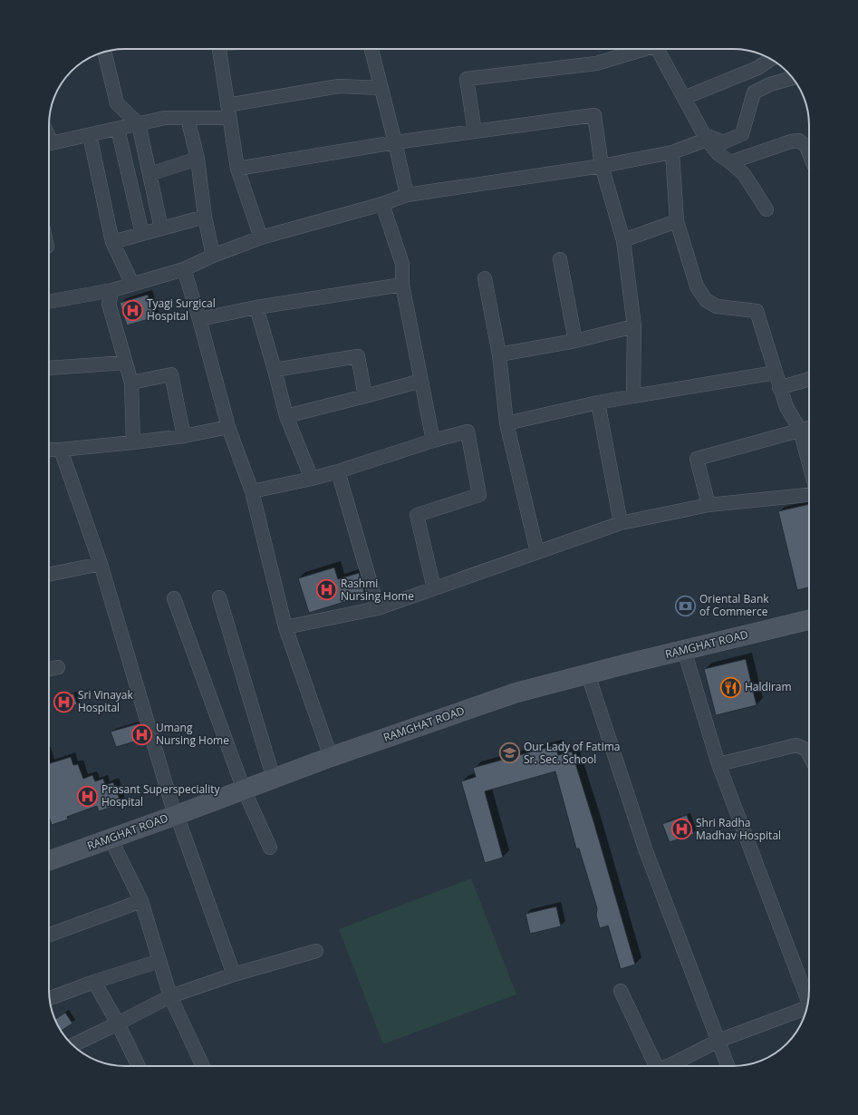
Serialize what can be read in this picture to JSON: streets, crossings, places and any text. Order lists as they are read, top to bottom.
{
  "streets": {
    "main road": ["RAMGHAT ROAD"]
  },
  "places": {
    "hospital": [
      "Tyagi Surgical Hospital",
      "Rashmi Nursing Home",
      "Sri Vinayak Hospital",
      "Umang Nursing Home",
      "Prasant Superspeciality Hospital",
      "Shri Radha Madhav Hospital"
    ],
    "bank": ["Oriental Bank of Commerce"],
    "restaurant": ["Haldiram"],
    "school or university": ["Our Lady of Fatima Sr. Sec. School"]
  }
}
